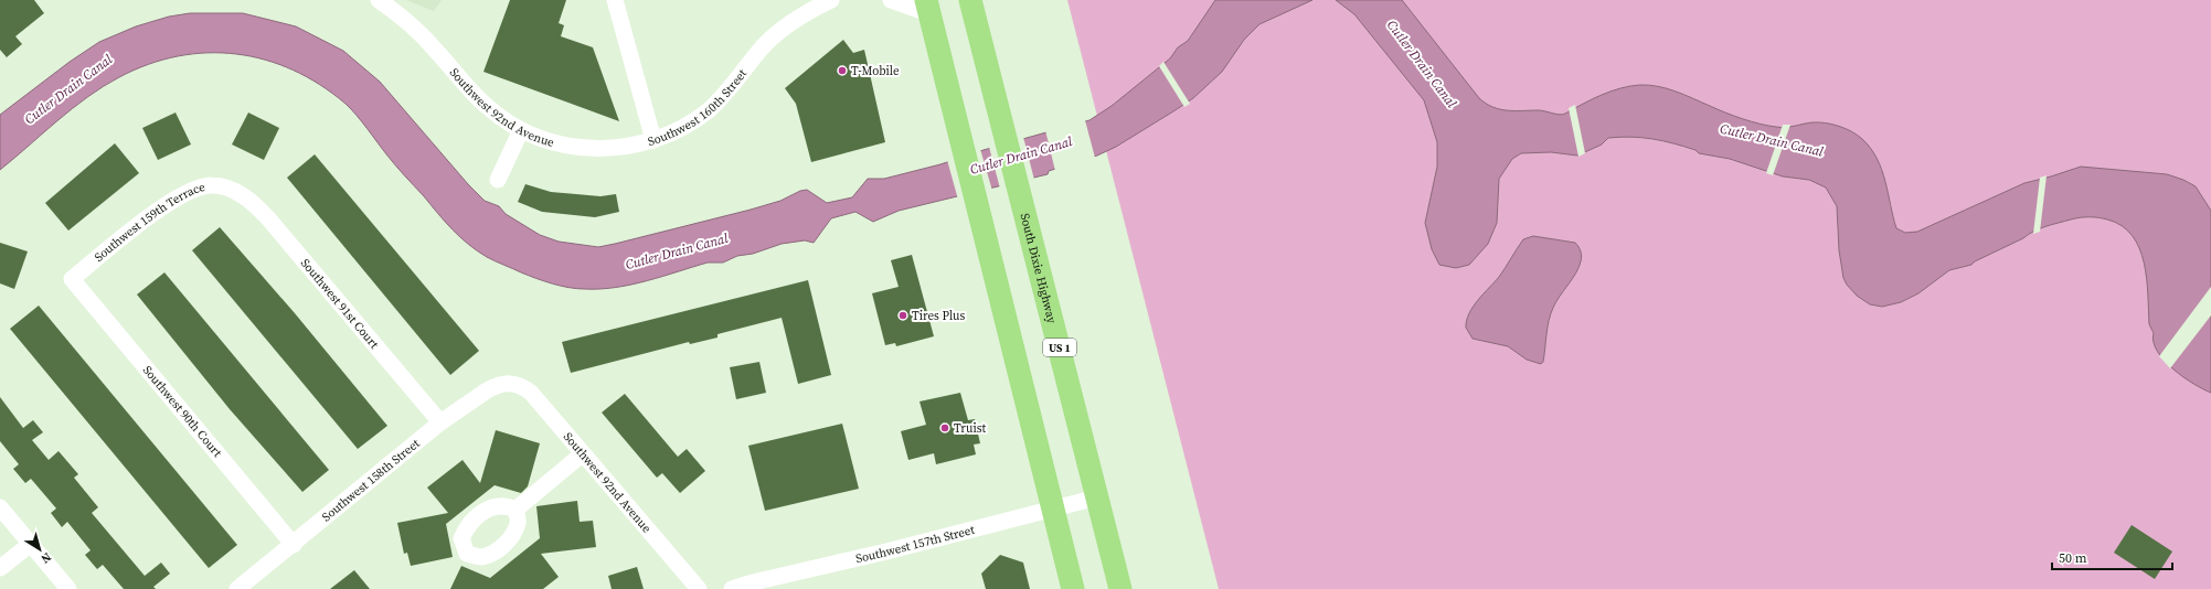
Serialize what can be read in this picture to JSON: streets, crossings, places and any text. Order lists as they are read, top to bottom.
{
  "streets": {
    "highway": ["South Dixie Highway", "US 1"],
    "street": [
      "Southwest 160th Street",
      "Southwest 92nd Avenue",
      "Southwest 159th Terrace",
      "Southwest 91st Court",
      "Southwest 90th Court",
      "Southwest 158th Street",
      "Southwest 157th Street"
    ]
  },
  "crossings": [
    ["Southwest 160th Street", "Southwest 92nd Avenue"],
    ["Southwest 92nd Avenue", "Southwest 158th Street"],
    ["Southwest 159th Terrace", "Southwest 91st Court"],
    ["Southwest 159th Terrace", "Southwest 90th Court"],
    ["South Dixie Highway", "Southwest 157th Street"],
    ["Southwest 91st Court", "Southwest 158th Street"],
    ["Southwest 90th Court", "Southwest 158th Street"]
  ],
  "water": ["Cutler Drain Canal"],
  "places": ["T-Mobile", "Tires Plus", "Truist"],
  "scale_bar": "50 m",
  "north": "bottom right"
}
